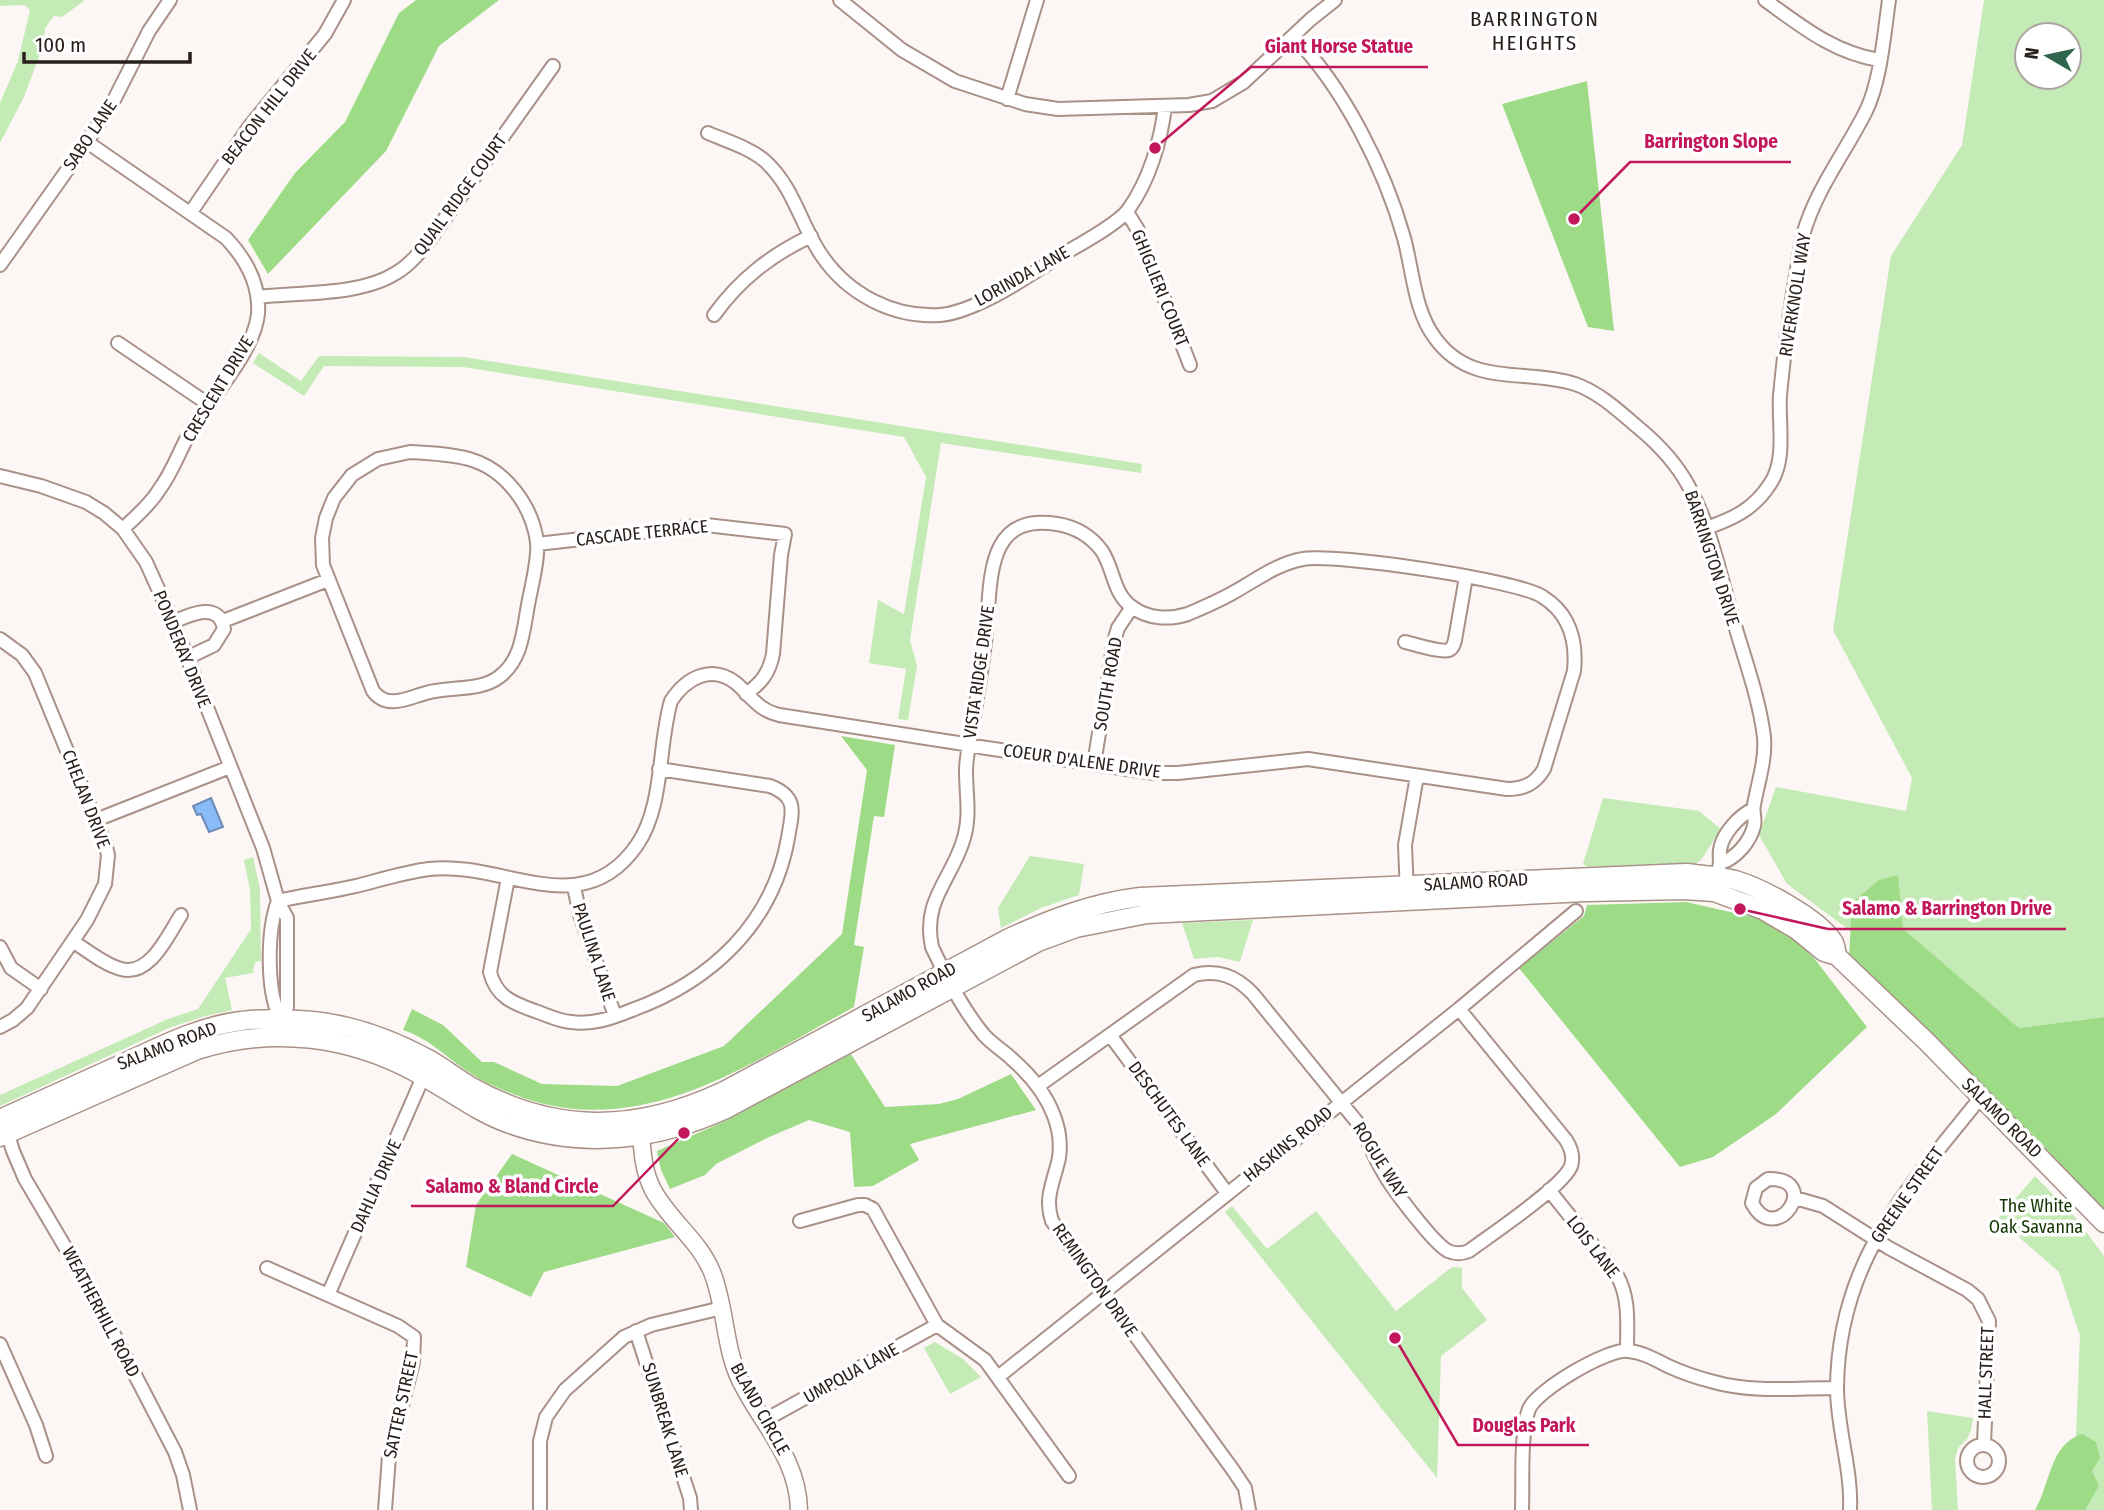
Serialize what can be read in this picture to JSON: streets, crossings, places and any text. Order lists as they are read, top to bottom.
{
  "streets": {
    "main road": ["SALAMO ROAD"],
    "street": [
      "BEACON HILL DRIVE",
      "SABO LANE",
      "QUAIL RIDGE COURT",
      "LORINDA LANE",
      "GHIGLIERI COURT",
      "RIVERKNOLL WAY",
      "CRESCENT DRIVE",
      "CASCADE TERRACE",
      "BARRINGTON DRIVE",
      "PONDERAY DRIVE",
      "VISTA RIDGE DRIVE",
      "SOUTH ROAD",
      "COEUR D'ALENE DRIVE",
      "CHELAN DRIVE",
      "PAULINA LANE",
      "DESCHUTES LANE",
      "HASKINS ROAD",
      "ROGUE WAY",
      "DAHLIA DRIVE",
      "GREENE STREET",
      "LOIS LANE",
      "REMINGTON DRIVE",
      "WEATHERHILL ROAD",
      "UMPQUA LANE",
      "HALL STREET",
      "SATTER STREET",
      "BLAND CIRCLE",
      "SUNBREAK LANE"
    ]
  },
  "crossings": [
    ["BEACON HILL DRIVE", "CRESCENT DRIVE"],
    ["SABO LANE", "CRESCENT DRIVE"],
    ["QUAIL RIDGE COURT", "CRESCENT DRIVE"],
    ["LORINDA LANE", "GHIGLIERI COURT"],
    ["RIVERKNOLL WAY", "BARRINGTON DRIVE"],
    ["CRESCENT DRIVE", "PONDERAY DRIVE"],
    ["CASCADE TERRACE", "COEUR D'ALENE DRIVE"],
    ["BARRINGTON DRIVE", "SALAMO ROAD"],
    ["PONDERAY DRIVE", "COEUR D'ALENE DRIVE"],
    ["PONDERAY DRIVE", "SALAMO ROAD"],
    ["VISTA RIDGE DRIVE", "SOUTH ROAD"],
    ["VISTA RIDGE DRIVE", "COEUR D'ALENE DRIVE"],
    ["VISTA RIDGE DRIVE", "SALAMO ROAD"],
    ["VISTA RIDGE DRIVE", "REMINGTON DRIVE"],
    ["SOUTH ROAD", "COEUR D'ALENE DRIVE"],
    ["COEUR D'ALENE DRIVE", "PAULINA LANE"],
    ["SALAMO ROAD", "DAHLIA DRIVE"],
    ["SALAMO ROAD", "GREENE STREET"],
    ["SALAMO ROAD", "REMINGTON DRIVE"],
    ["SALAMO ROAD", "WEATHERHILL ROAD"],
    ["SALAMO ROAD", "BLAND CIRCLE"],
    ["DESCHUTES LANE", "HASKINS ROAD"],
    ["DESCHUTES LANE", "ROGUE WAY"],
    ["HASKINS ROAD", "ROGUE WAY"],
    ["HASKINS ROAD", "REMINGTON DRIVE"],
    ["ROGUE WAY", "LOIS LANE"],
    ["ROGUE WAY", "REMINGTON DRIVE"],
    ["DAHLIA DRIVE", "SATTER STREET"],
    ["GREENE STREET", "HALL STREET"],
    ["UMPQUA LANE", "BLAND CIRCLE"]
  ],
  "districts": ["BARRINGTON HEIGHTS"],
  "parks": ["The White Oak Savanna"],
  "places": [
    "Giant Horse Statue",
    "Barrington Slope",
    "Salamo & Barrington Drive",
    "Salamo & Bland Circle",
    "Douglas Park"
  ],
  "scale_bar": "100 m",
  "north": "left"
}
